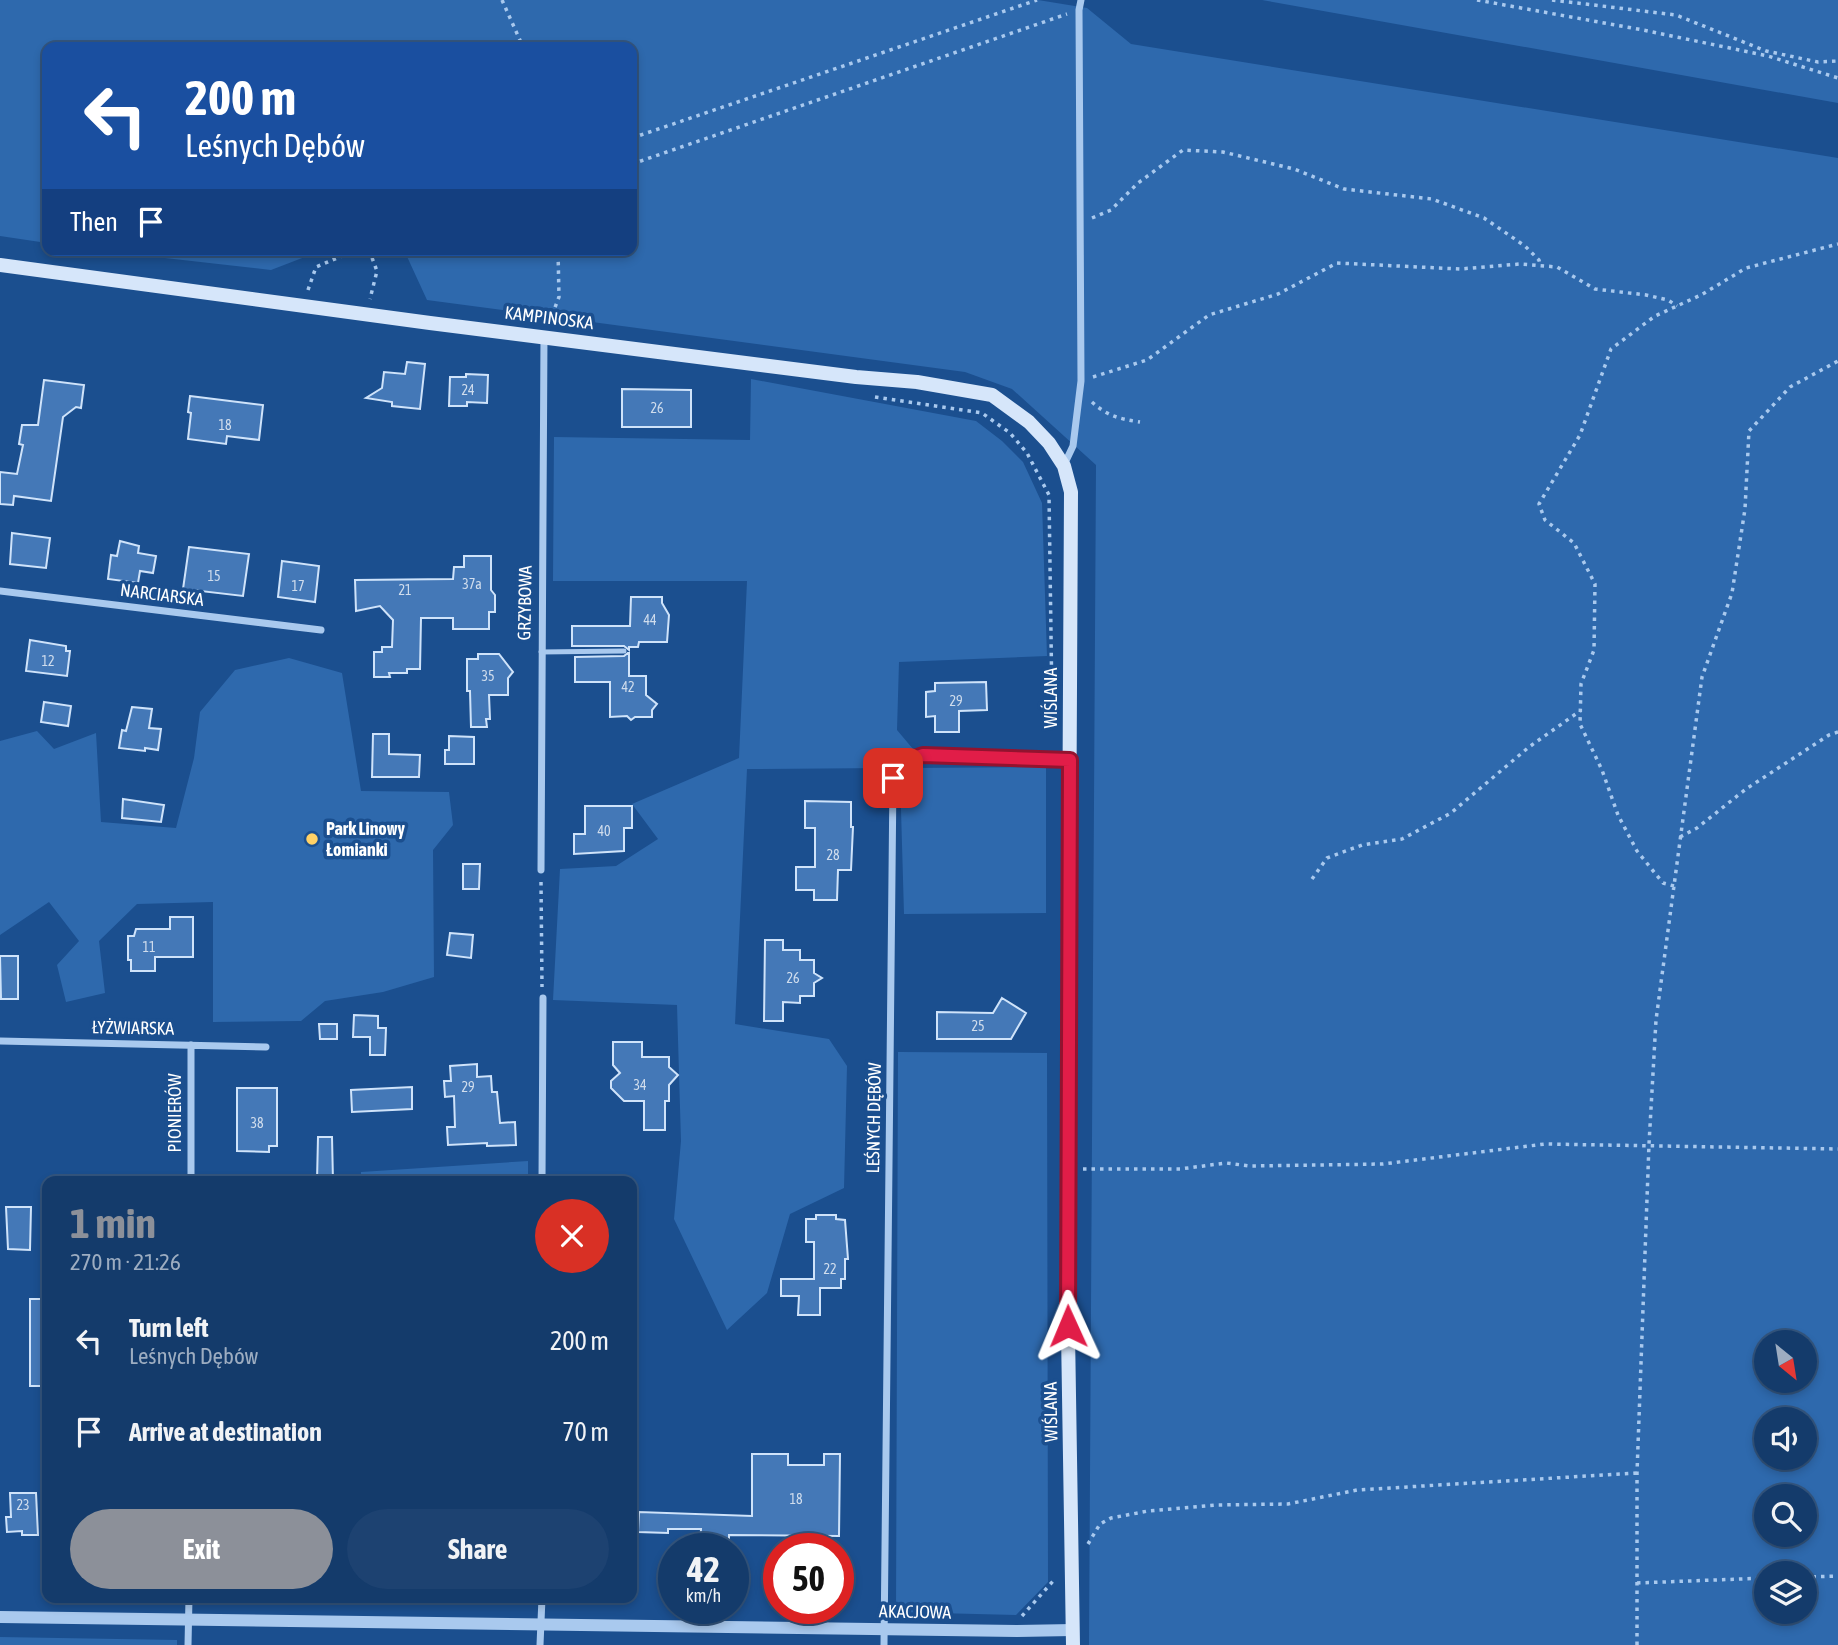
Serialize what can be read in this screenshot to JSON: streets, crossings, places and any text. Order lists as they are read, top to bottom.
{
  "streets": {
    "main road": ["KAMPINOSKA", "WIŚLANA"],
    "street": [
      "NARCIARSKA",
      "GRZYBOWA",
      "ŁYŻWIARSKA",
      "PIONIERÓW",
      "LEŚNYCH DĘBÓW",
      "AKACJOWA"
    ]
  },
  "crossings": [
    ["KAMPINOSKA", "GRZYBOWA"],
    ["KAMPINOSKA", "WIŚLANA"],
    ["WIŚLANA", "LEŚNYCH DĘBÓW"],
    ["WIŚLANA", "AKACJOWA"],
    ["ŁYŻWIARSKA", "PIONIERÓW"],
    ["LEŚNYCH DĘBÓW", "AKACJOWA"]
  ],
  "places": ["Park Linowy Łomianki"],
  "house_numbers": [
    "24",
    "26",
    "18",
    "15",
    "37a",
    "17",
    "21",
    "44",
    "12",
    "35",
    "42",
    "29",
    "40",
    "28",
    "11",
    "26",
    "25",
    "34",
    "29",
    "38",
    "22",
    "18",
    "23"
  ],
  "north": "bottom right",
  "page": {
    "turn": ["200 m", "Leśnych Dębów"],
    "then": "Then",
    "heading": ["1 min", "270 m · 21:26"],
    "list": [
      {
        "name": "Turn left",
        "note": "Leśnych Dębów",
        "value": "200 m"
      },
      {
        "name": "Arrive at destination",
        "value": "70 m"
      }
    ],
    "buttons": ["Exit", "Share"],
    "speed": "42 km/h",
    "limit": "50"
  }
}
